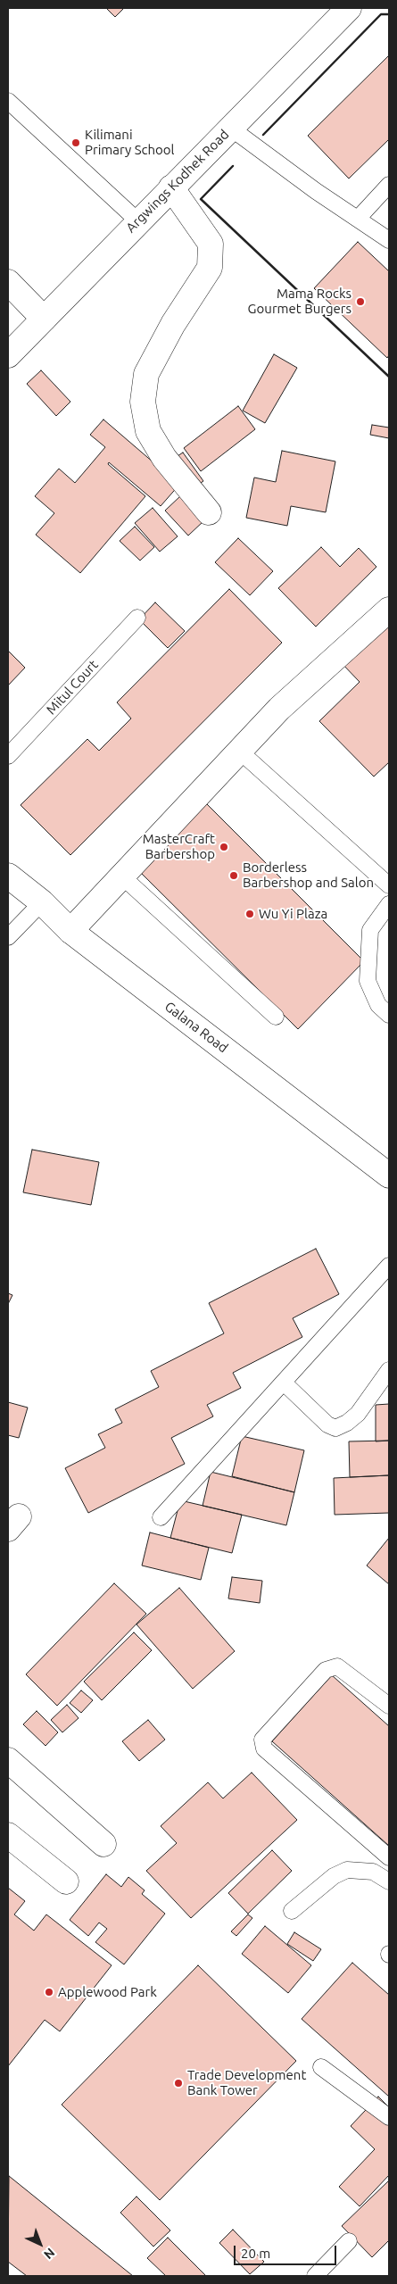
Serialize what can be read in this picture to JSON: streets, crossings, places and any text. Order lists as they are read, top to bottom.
{
  "streets": {
    "street": ["Argwings Kodhek Road", "Galana Road"],
    "lane": ["Mitul Court"]
  },
  "places": [
    "Kilimani Primary School",
    "Mama Rocks Gourmet Burgers",
    "MasterCraft Barbershop",
    "Borderless Barbershop and Salon",
    "Wu Yi Plaza",
    "Applewood Park",
    "Trade Development Bank Tower"
  ],
  "scale_bar": "20 m",
  "north": "bottom right"
}
